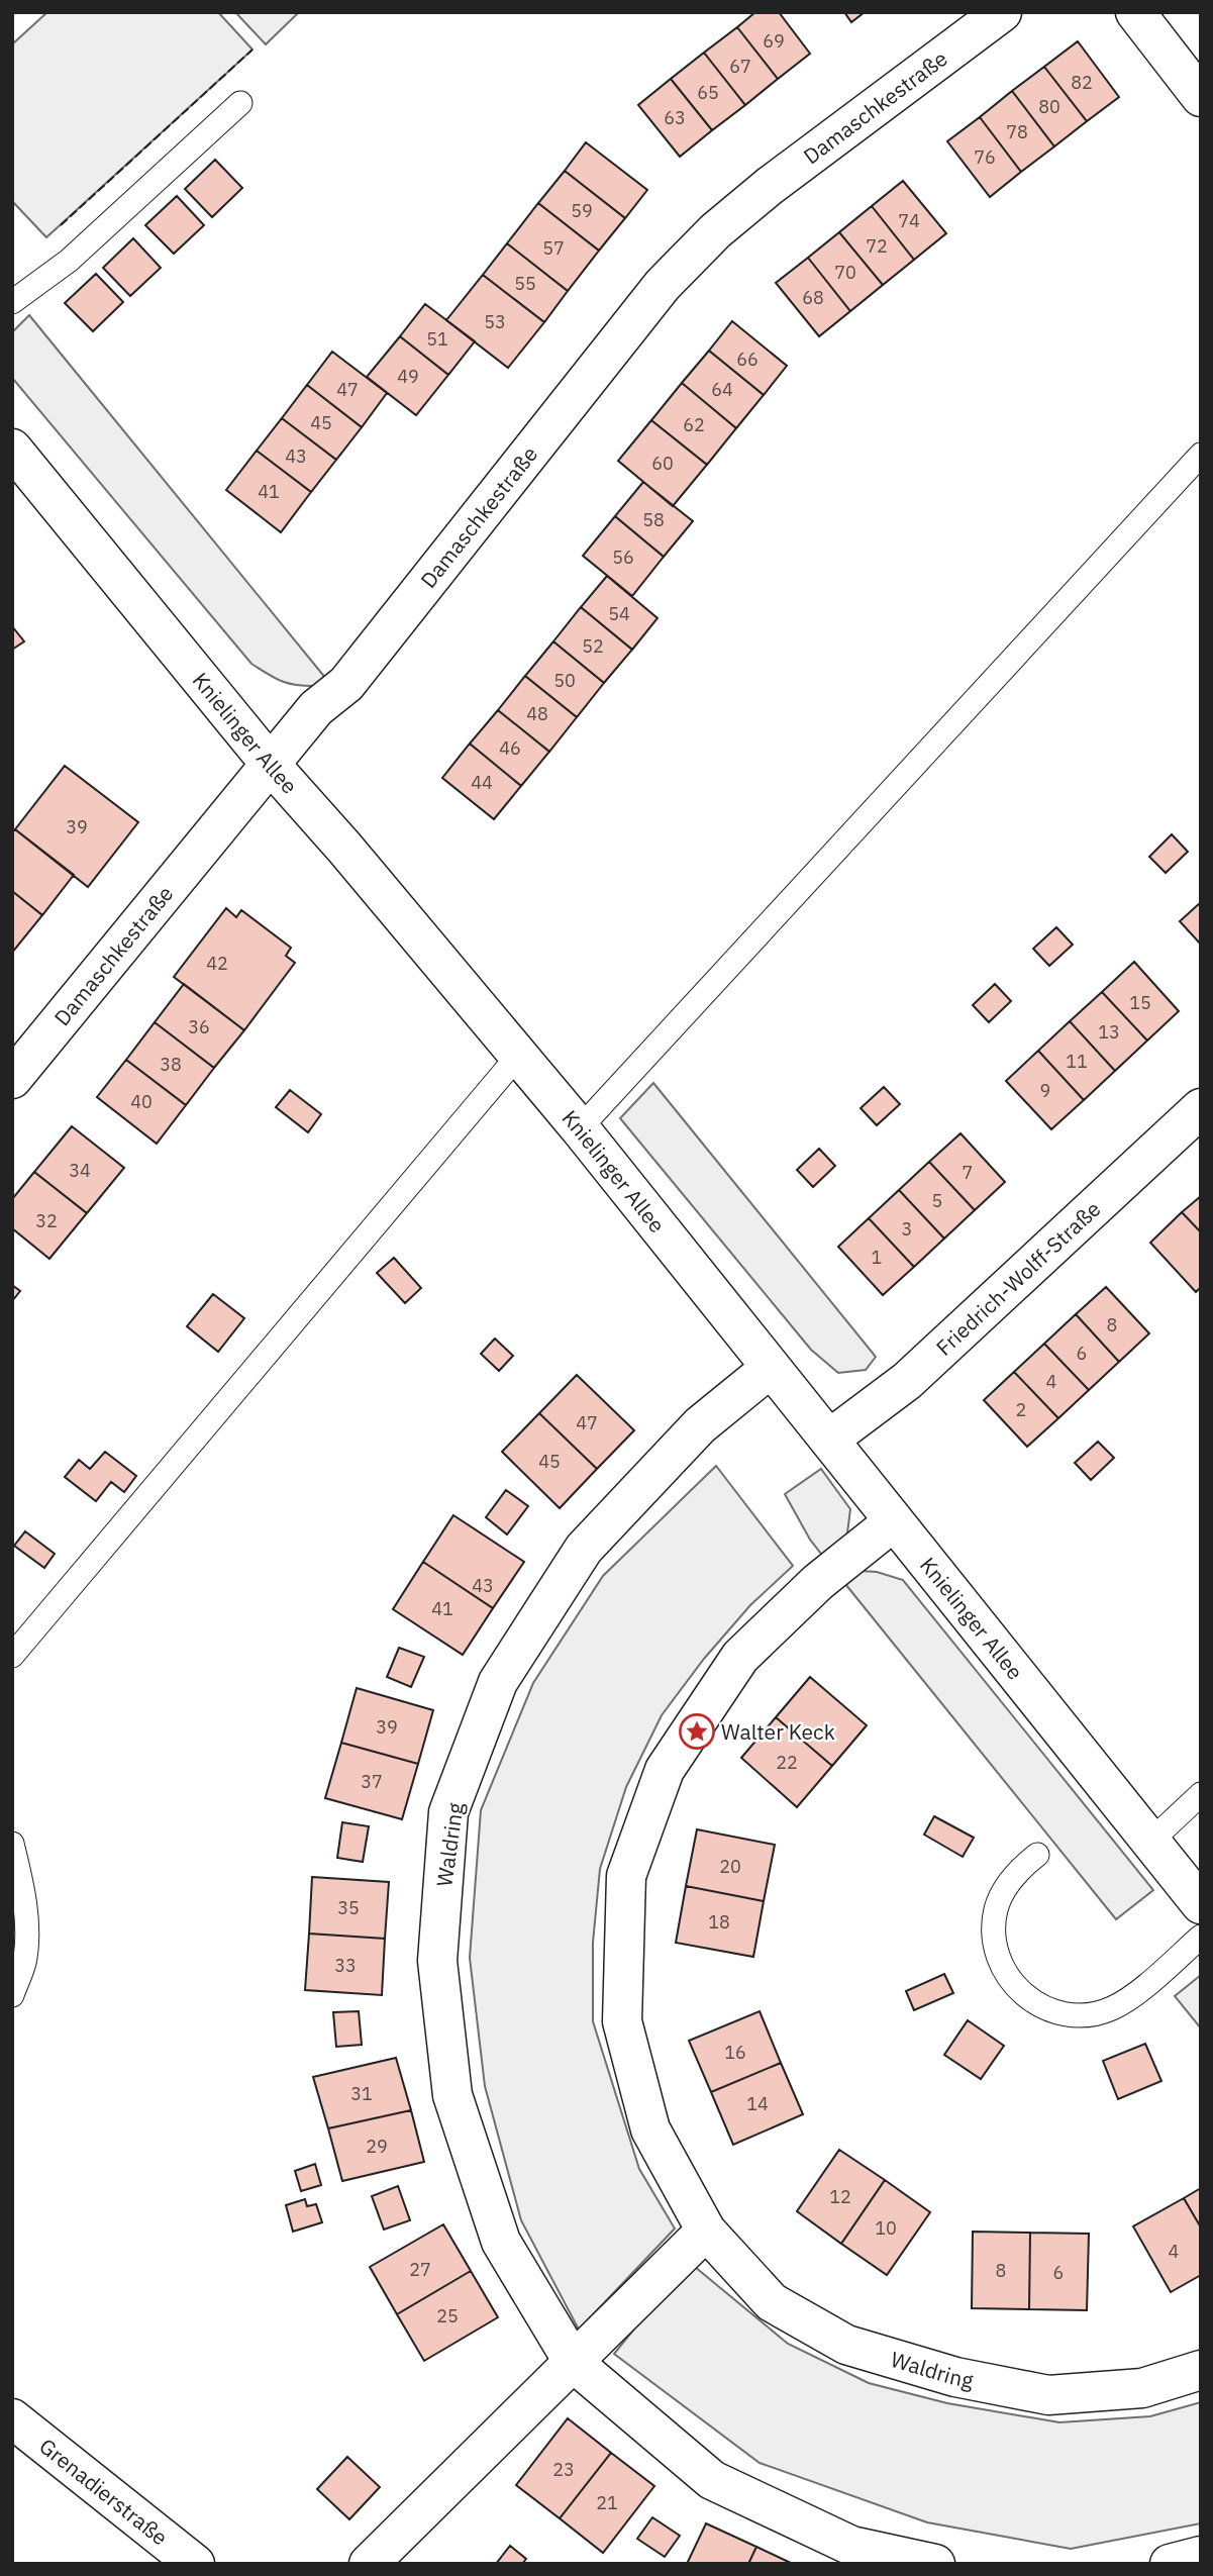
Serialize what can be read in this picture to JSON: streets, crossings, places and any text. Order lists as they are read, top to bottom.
{
  "streets": {
    "street": [
      "Damaschkestraße",
      "Knielinger Allee",
      "Friedrich-Wolff-Straße",
      "Waldring",
      "Grenadierstraße"
    ]
  },
  "crossings": [
    ["Damaschkestraße", "Knielinger Allee"],
    ["Knielinger Allee", "Friedrich-Wolff-Straße"],
    ["Knielinger Allee", "Waldring"]
  ],
  "places": {
    "place": ["Walter Keck"]
  },
  "house_numbers": [
    "69",
    "67",
    "82",
    "65",
    "80",
    "63",
    "78",
    "76",
    "59",
    "74",
    "72",
    "57",
    "70",
    "55",
    "68",
    "53",
    "51",
    "66",
    "49",
    "47",
    "64",
    "45",
    "62",
    "43",
    "60",
    "41",
    "58",
    "56",
    "54",
    "52",
    "50",
    "48",
    "46",
    "44",
    "39",
    "42",
    "15",
    "36",
    "13",
    "11",
    "38",
    "9",
    "40",
    "34",
    "7",
    "5",
    "32",
    "3",
    "1",
    "8",
    "6",
    "4",
    "2",
    "47",
    "45",
    "43",
    "41",
    "39",
    "22",
    "37",
    "20",
    "35",
    "18",
    "33",
    "16",
    "31",
    "14",
    "29",
    "12",
    "10",
    "4",
    "27",
    "8",
    "6",
    "25",
    "23",
    "21"
  ]
}
